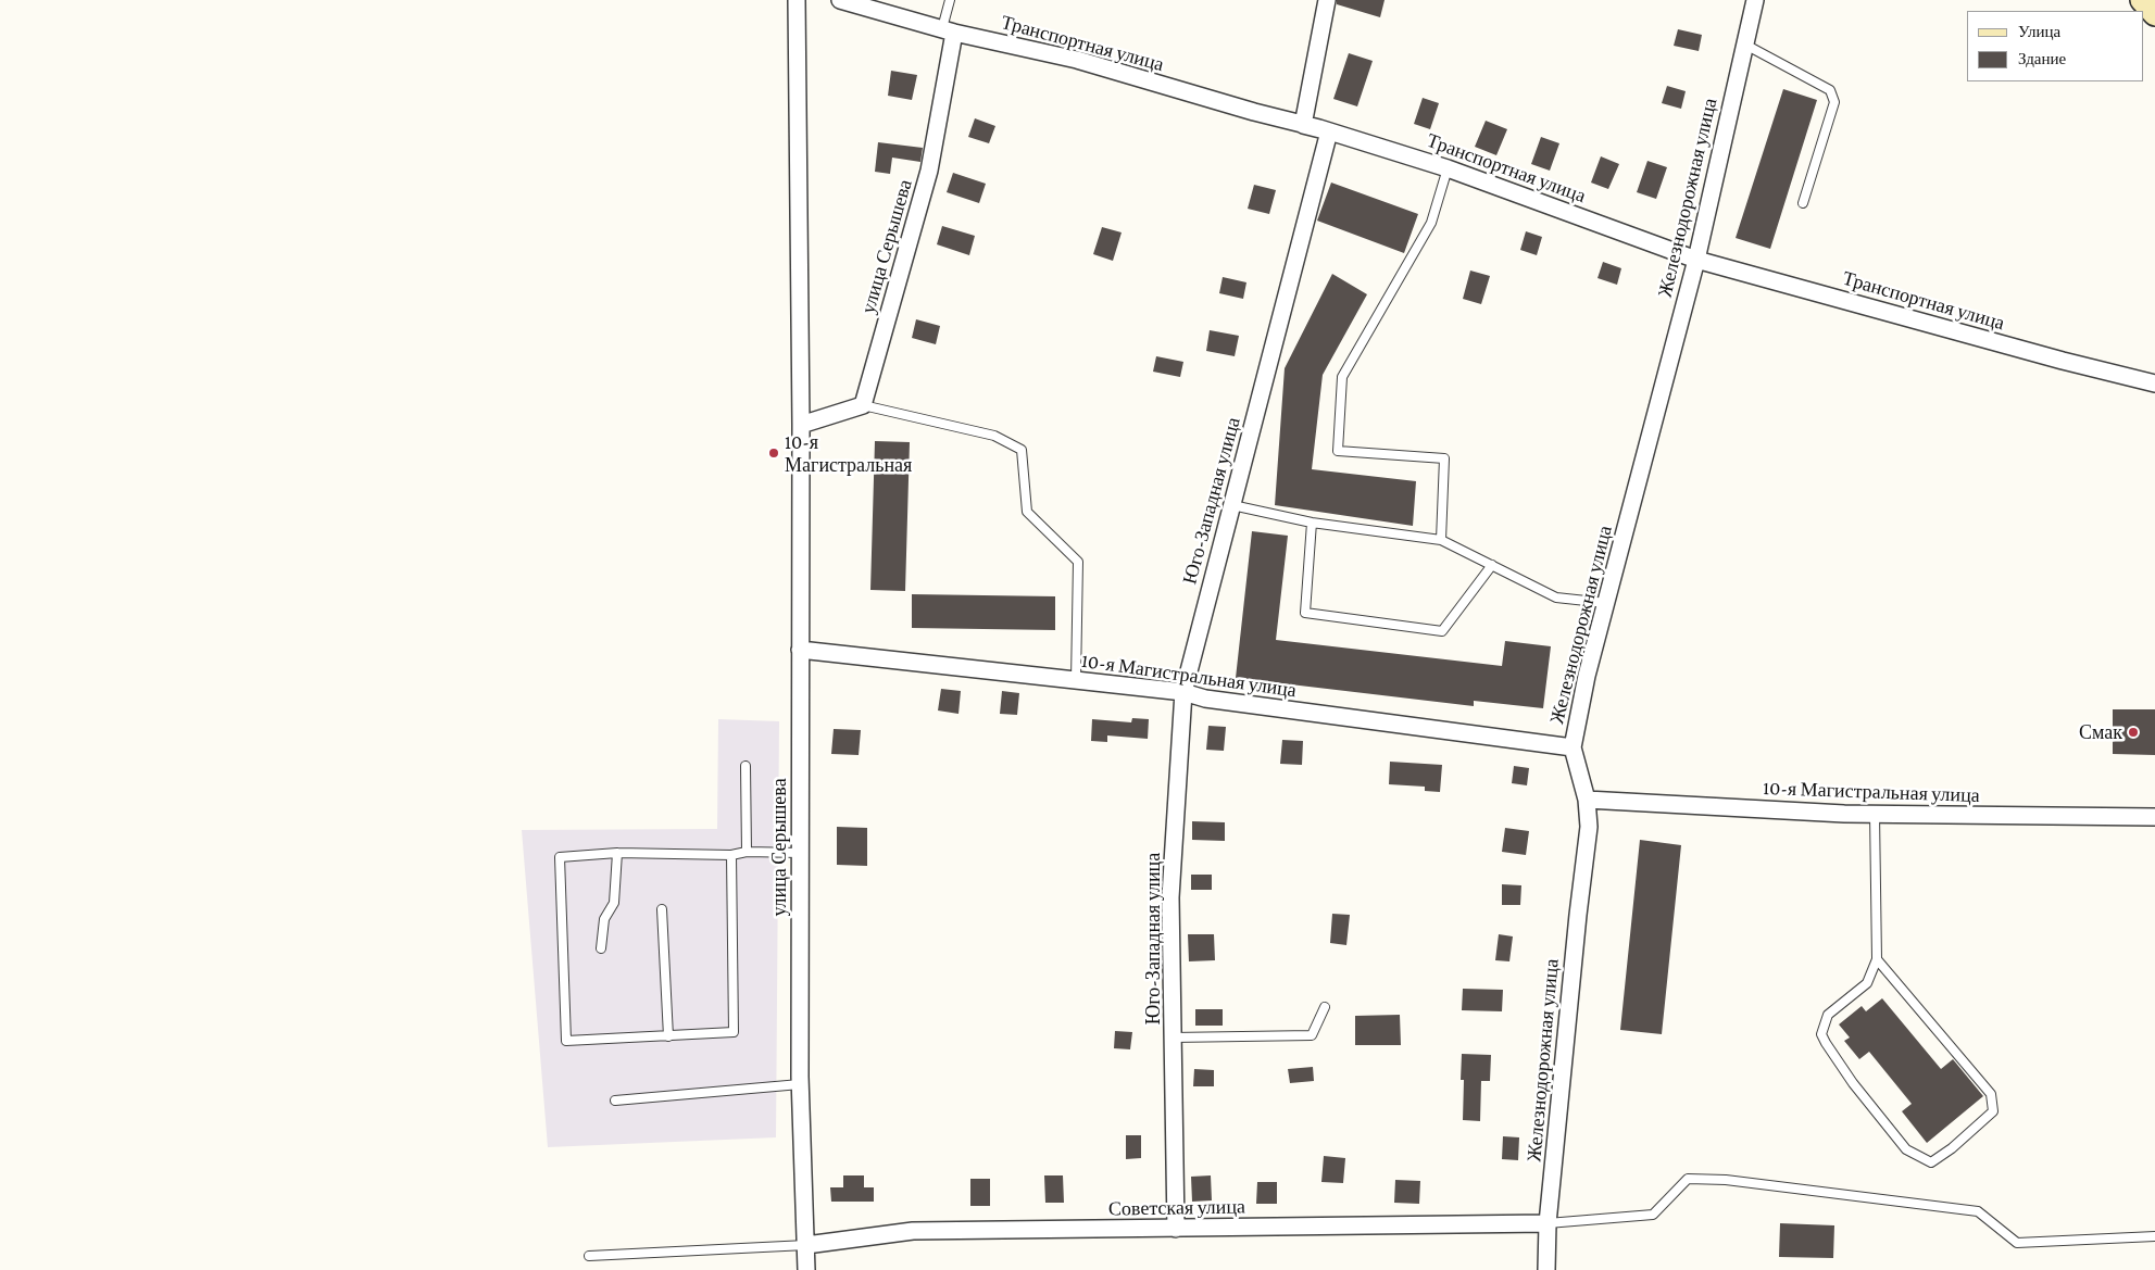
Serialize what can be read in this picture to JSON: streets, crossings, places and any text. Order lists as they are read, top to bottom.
{
  "streets": {
    "street": [
      "Транспортная улица",
      "Железнодорожная улица",
      "улица Серышева",
      "Юго-Западная улица",
      "10-я Магистральная улица",
      "Советская улица"
    ]
  },
  "crossings": [
    ["Транспортная улица", "Железнодорожная улица"],
    ["Транспортная улица", "улица Серышева"],
    ["Транспортная улица", "Юго-Западная улица"],
    ["Железнодорожная улица", "10-я Магистральная улица"],
    ["Железнодорожная улица", "Советская улица"],
    ["улица Серышева", "10-я Магистральная улица"],
    ["улица Серышева", "Советская улица"],
    ["Юго-Западная улица", "10-я Магистральная улица"],
    ["Юго-Западная улица", "Советская улица"]
  ],
  "places": ["10-я Магистральная", "Смак"],
  "legend": ["Улица", "Здание"]
}
